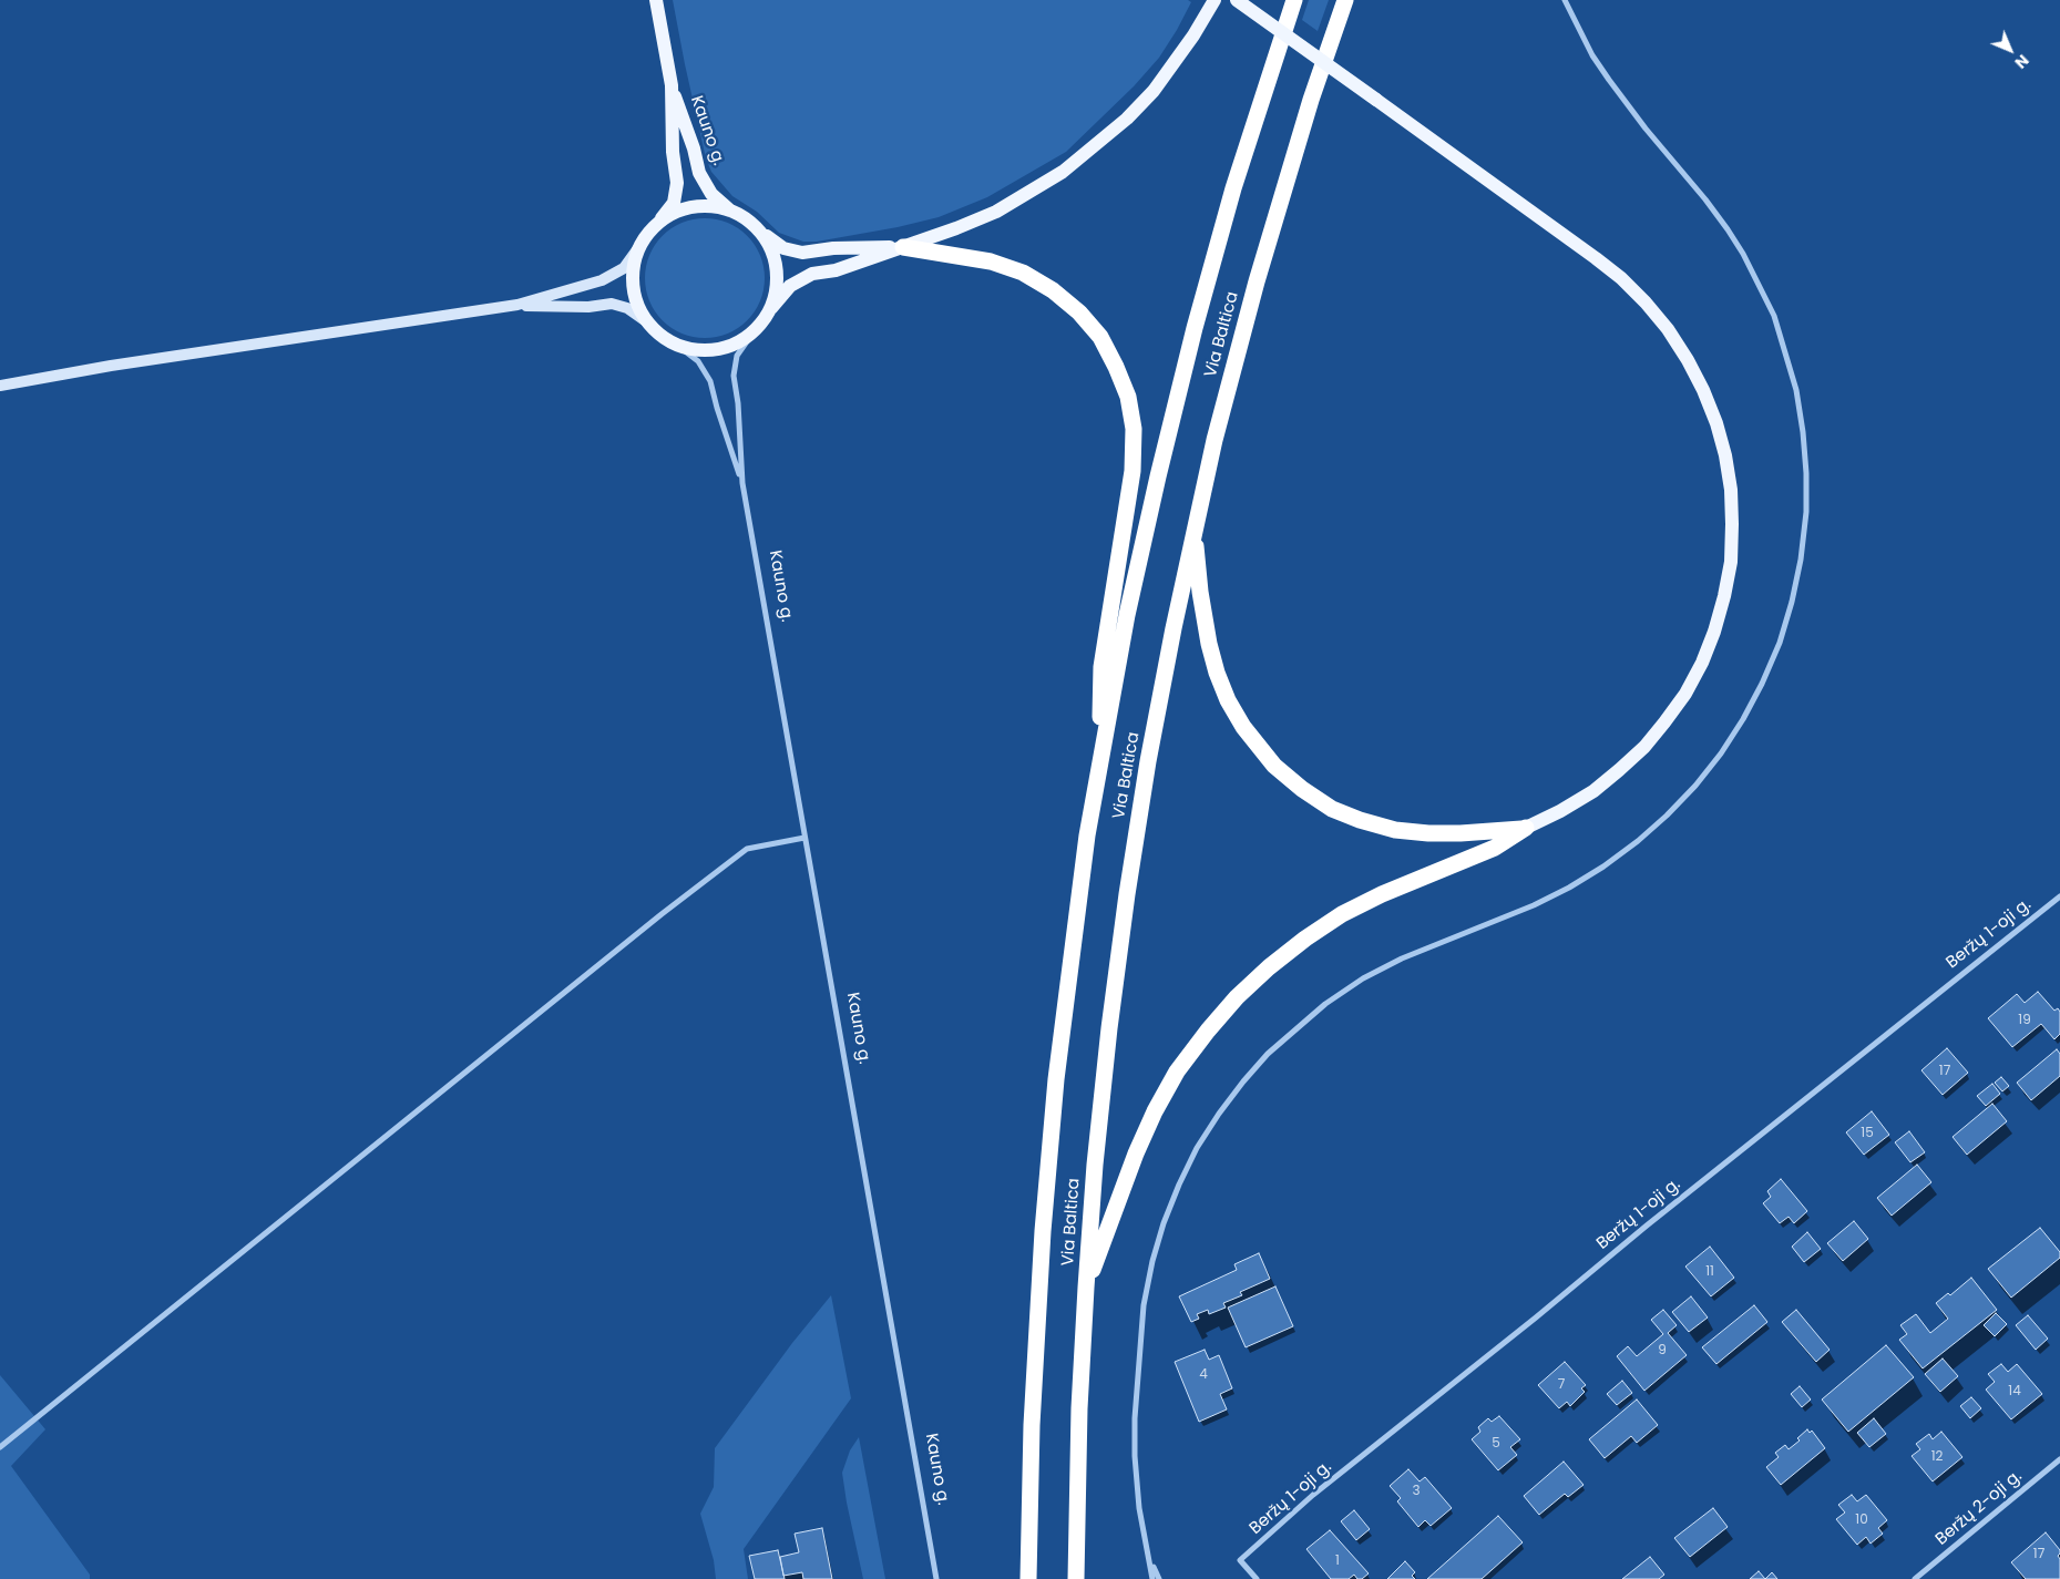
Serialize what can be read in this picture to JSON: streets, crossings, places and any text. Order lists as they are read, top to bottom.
{
  "streets": {
    "highway": ["Via Baltica"],
    "main road": ["Kauno g."],
    "street": ["Beržų 1-oji g.", "Beržų 2-oji g."]
  },
  "house_numbers": [
    "19",
    "17",
    "15",
    "11",
    "9",
    "4",
    "7",
    "14",
    "5",
    "12",
    "3",
    "10",
    "17",
    "1"
  ],
  "north": "bottom right"
}
